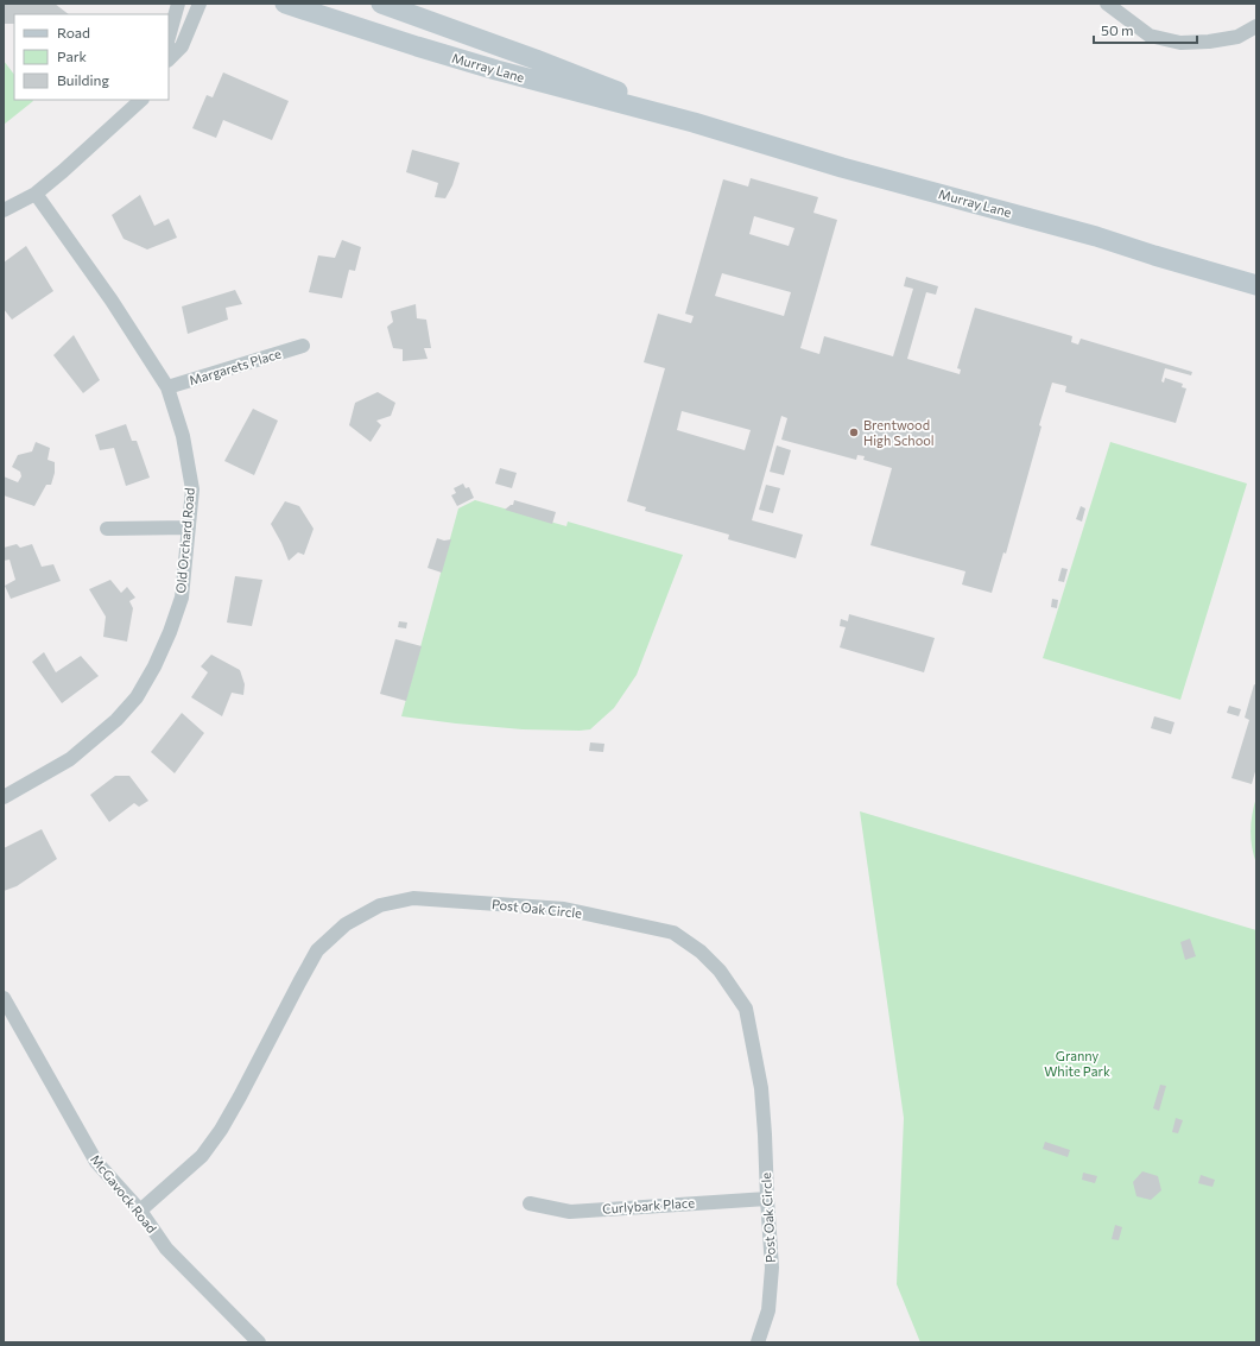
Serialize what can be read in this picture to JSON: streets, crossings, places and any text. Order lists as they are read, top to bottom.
{
  "streets": {
    "main road": ["Murray Lane"],
    "street": [
      "Margarets Place",
      "Old Orchard Road",
      "Post Oak Circle",
      "McGavock Road",
      "Curlybark Place"
    ]
  },
  "crossings": [
    ["Margarets Place", "Old Orchard Road"],
    ["Post Oak Circle", "McGavock Road"],
    ["Post Oak Circle", "Curlybark Place"]
  ],
  "parks": ["Granny White Park"],
  "places": ["Brentwood High School"],
  "legend": ["Road", "Park", "Building"],
  "scale_bar": "50 m"
}
